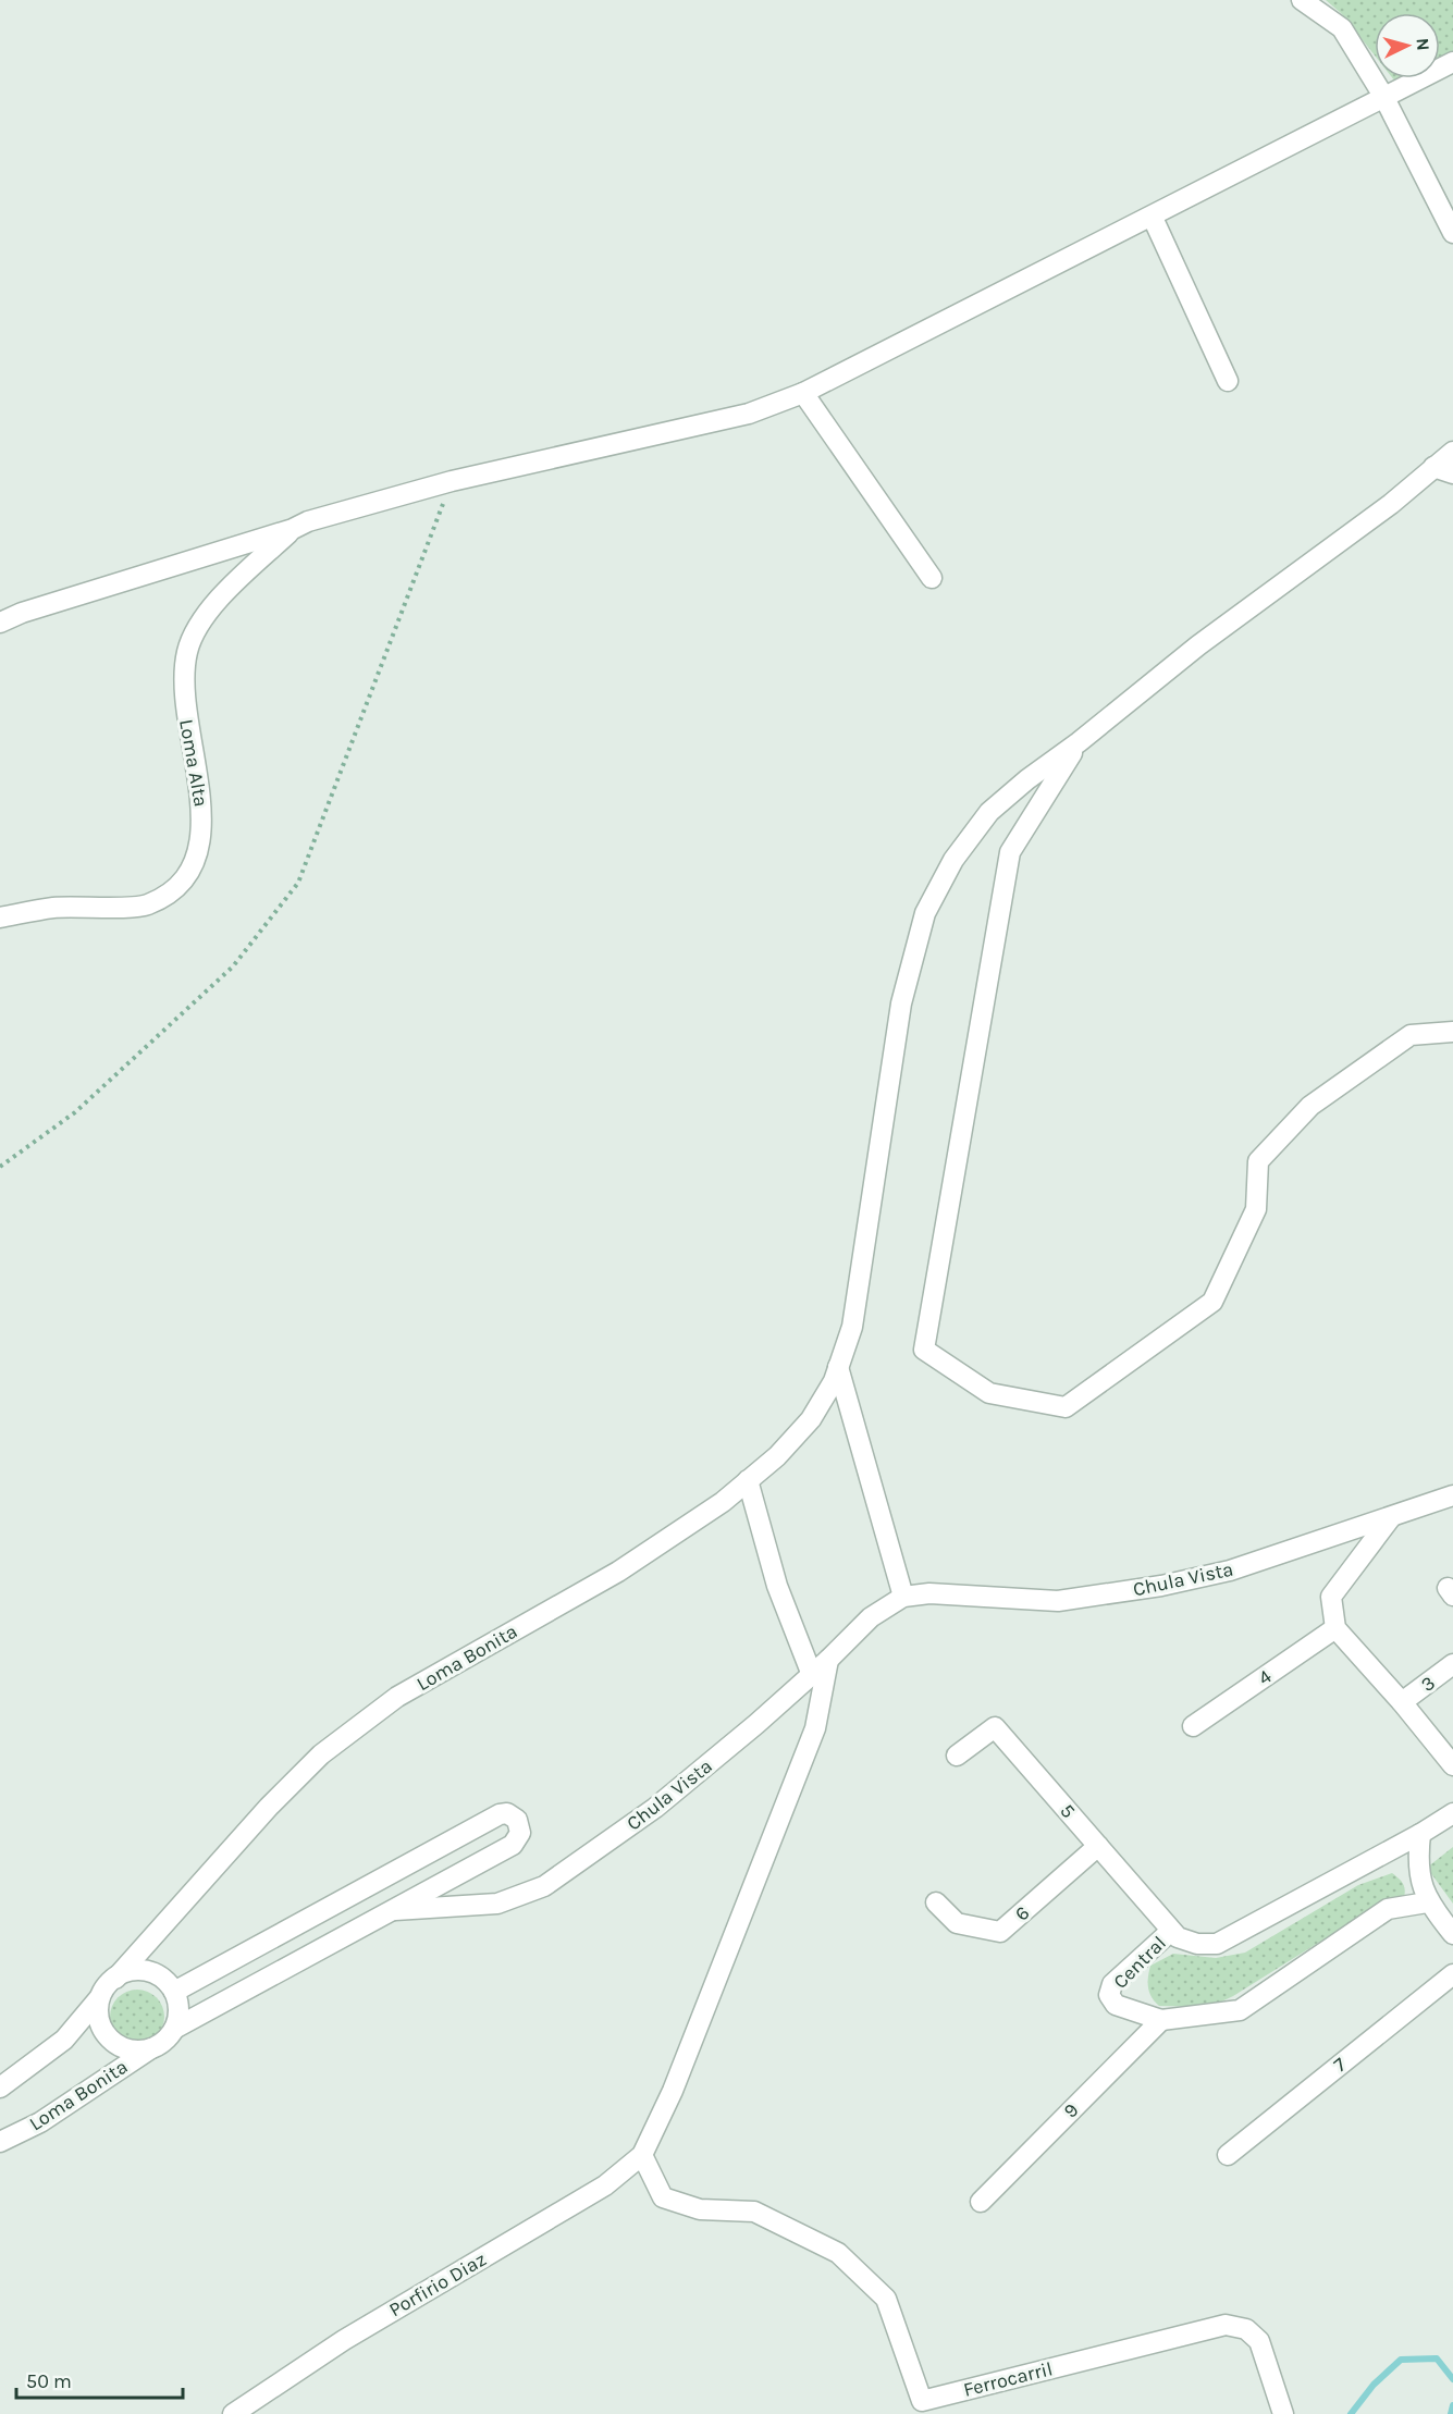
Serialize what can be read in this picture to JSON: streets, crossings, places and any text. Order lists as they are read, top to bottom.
{
  "streets": {
    "street": [
      "Loma Alta",
      "Chula Vista",
      "Loma Bonita",
      "4",
      "3",
      "5",
      "6",
      "Central",
      "7",
      "9",
      "Porfirio Diaz",
      "Ferrocarril"
    ]
  },
  "crossings": [
    ["5", "6"],
    ["5", "Central"],
    ["Central", "9"],
    ["Porfirio Diaz", "Ferrocarril"]
  ],
  "scale_bar": "50 m",
  "north": "right"
}
